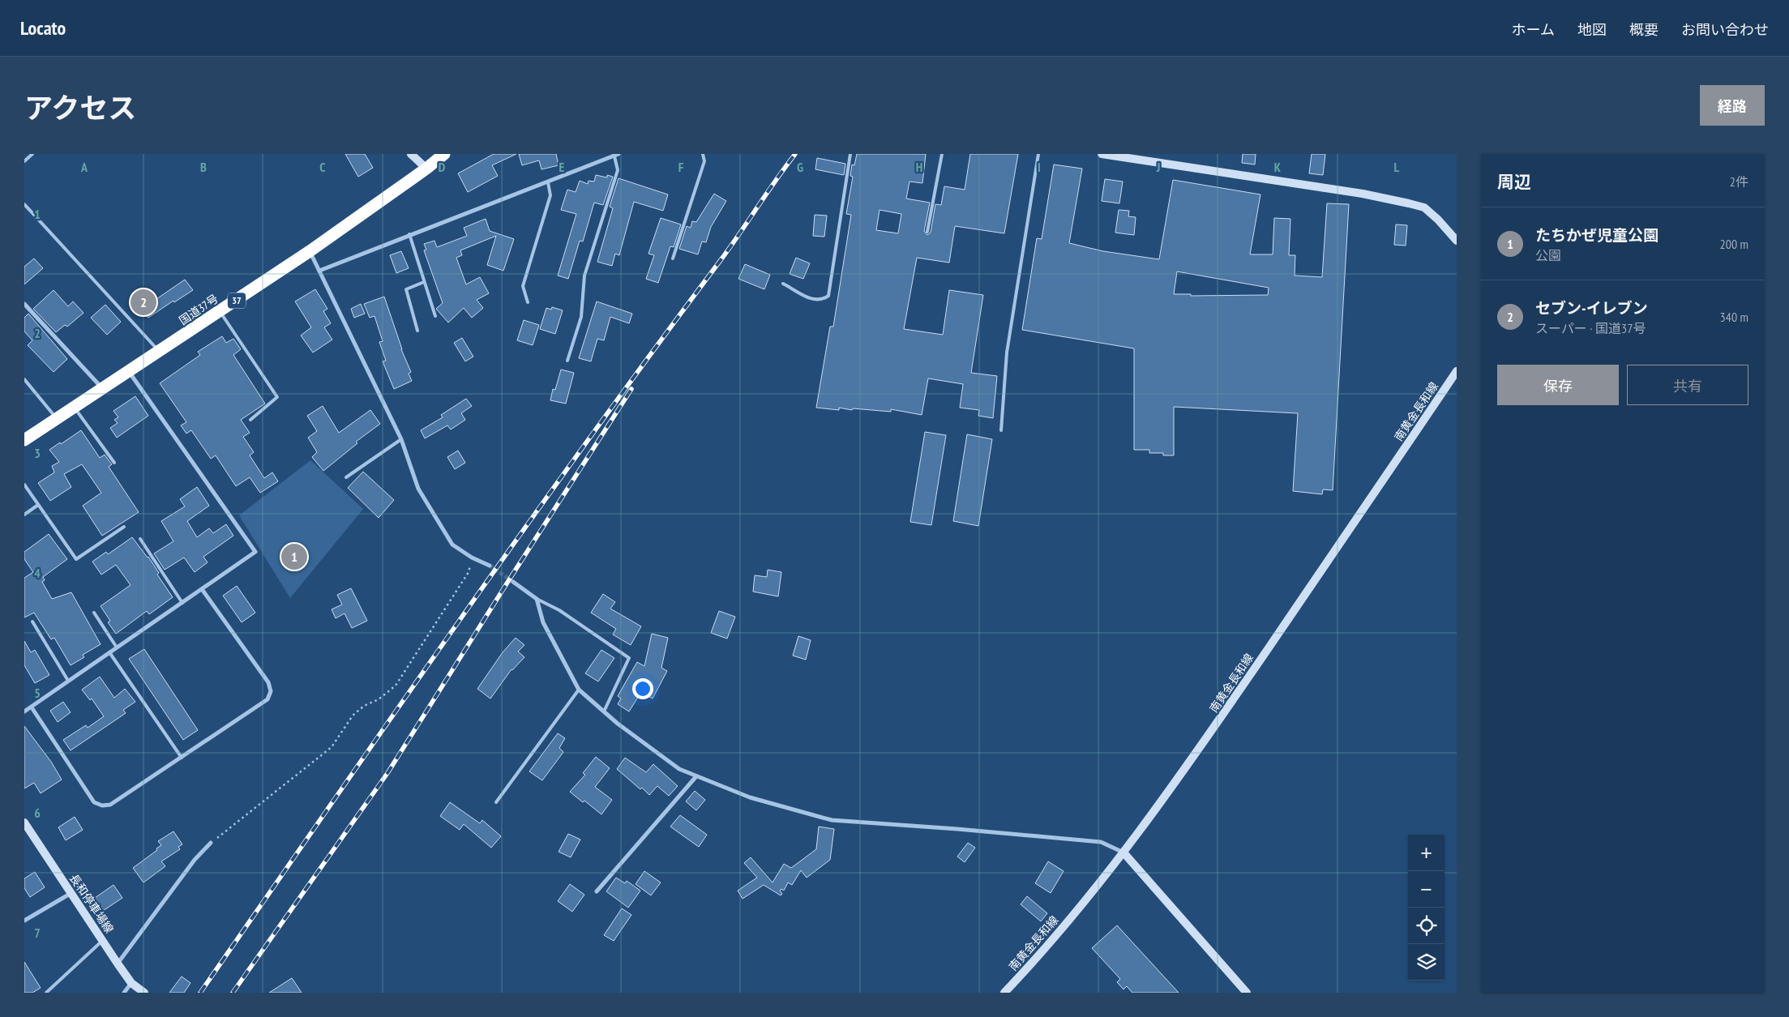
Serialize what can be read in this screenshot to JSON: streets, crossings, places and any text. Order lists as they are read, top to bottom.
{
  "streets": {
    "highway": ["37", "国道37号"],
    "main road": ["南黄金長和線", "長和停車場線"]
  },
  "page": {
    "header": "Locato",
    "nav": [
      "ホーム",
      "地図",
      "概要",
      "お問い合わせ"
    ],
    "title": "アクセス",
    "buttons": [
      "経路",
      ["保存", "共有"]
    ],
    "heading": ["周辺", "2件"],
    "list": [
      {
        "mark": "1",
        "name": "たちかぜ児童公園",
        "note": "公園",
        "value": "200 m"
      },
      {
        "mark": "2",
        "name": "セブン-イレブン",
        "note": "スーパー · 国道37号",
        "value": "340 m"
      }
    ],
    "pins": ["2", "1"],
    "map_buttons": ["+", "−"]
  },
  "grid": {
    "columns": [
      "A",
      "B",
      "C",
      "D",
      "E",
      "F",
      "G",
      "H",
      "I",
      "J",
      "K",
      "L"
    ],
    "rows": [
      "1",
      "2",
      "3",
      "4",
      "5",
      "6",
      "7"
    ]
  }
}
